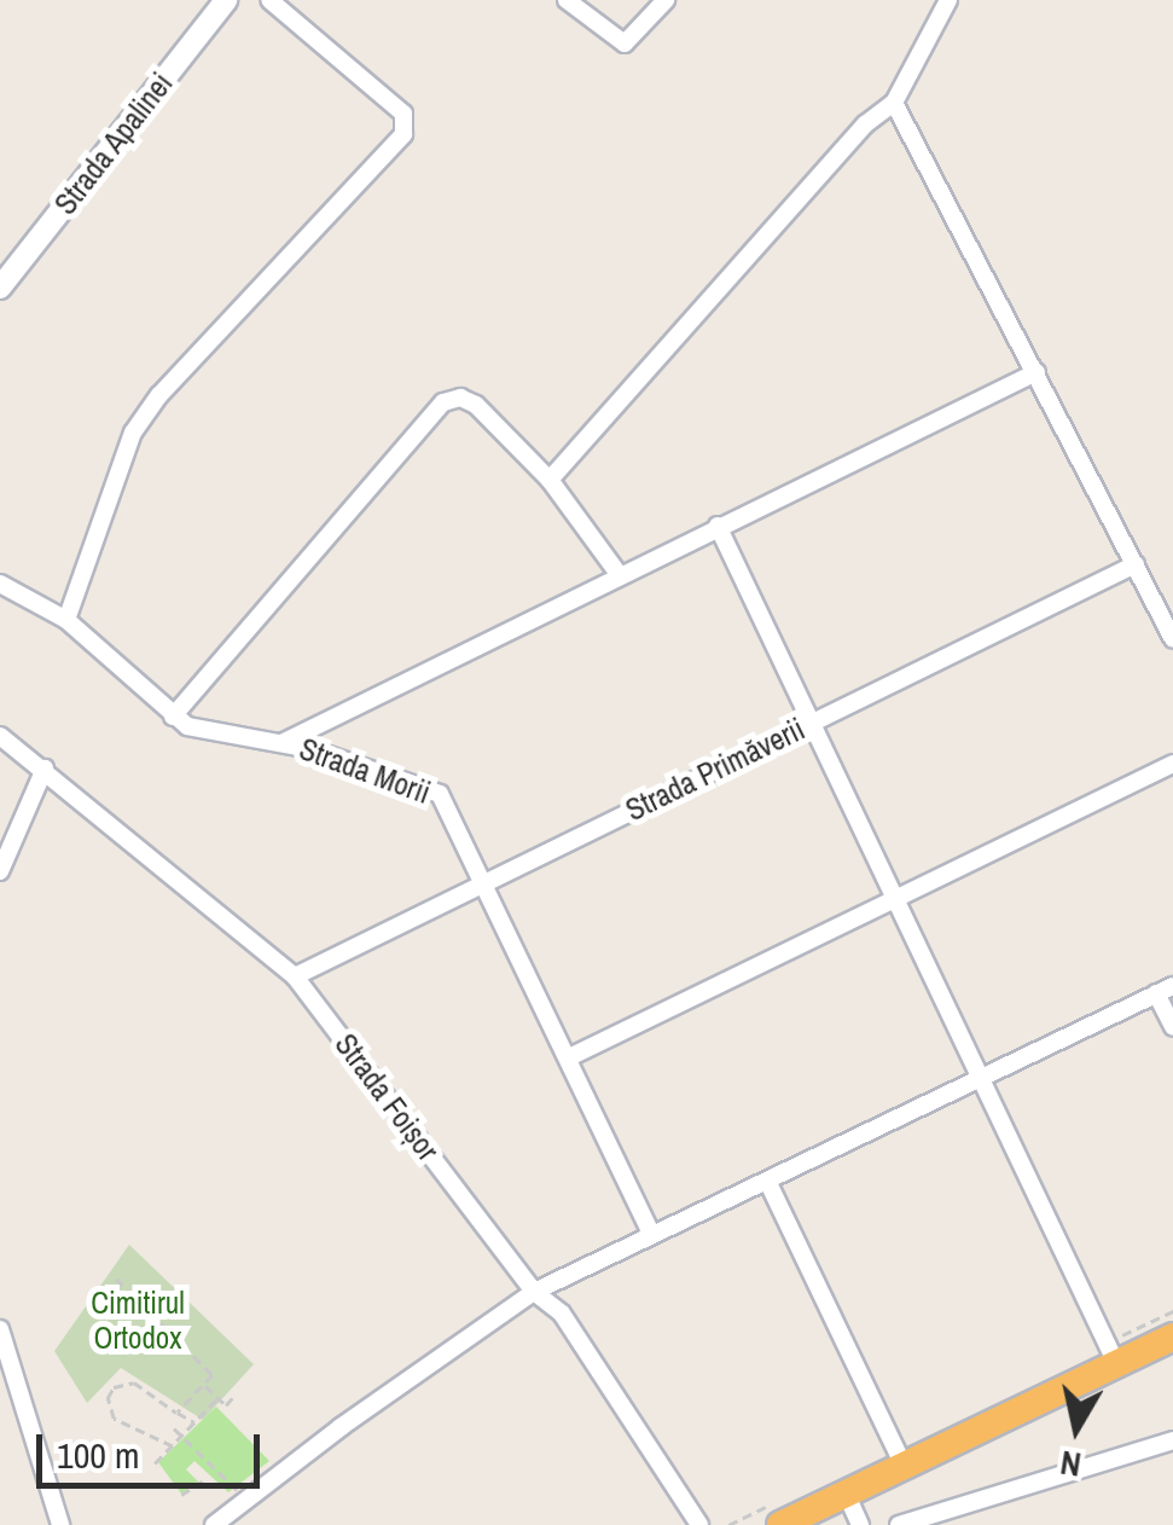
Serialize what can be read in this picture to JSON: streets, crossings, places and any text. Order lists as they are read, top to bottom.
{
  "streets": {
    "street": [
      "Strada Apalinei",
      "Strada Primăverii",
      "Strada Morii",
      "Strada Foișor"
    ]
  },
  "crossings": [
    ["Strada Primăverii", "Strada Morii"],
    ["Strada Primăverii", "Strada Foișor"]
  ],
  "parks": ["Cimitirul Ortodox"],
  "scale_bar": "100 m",
  "north": "bottom"
}
